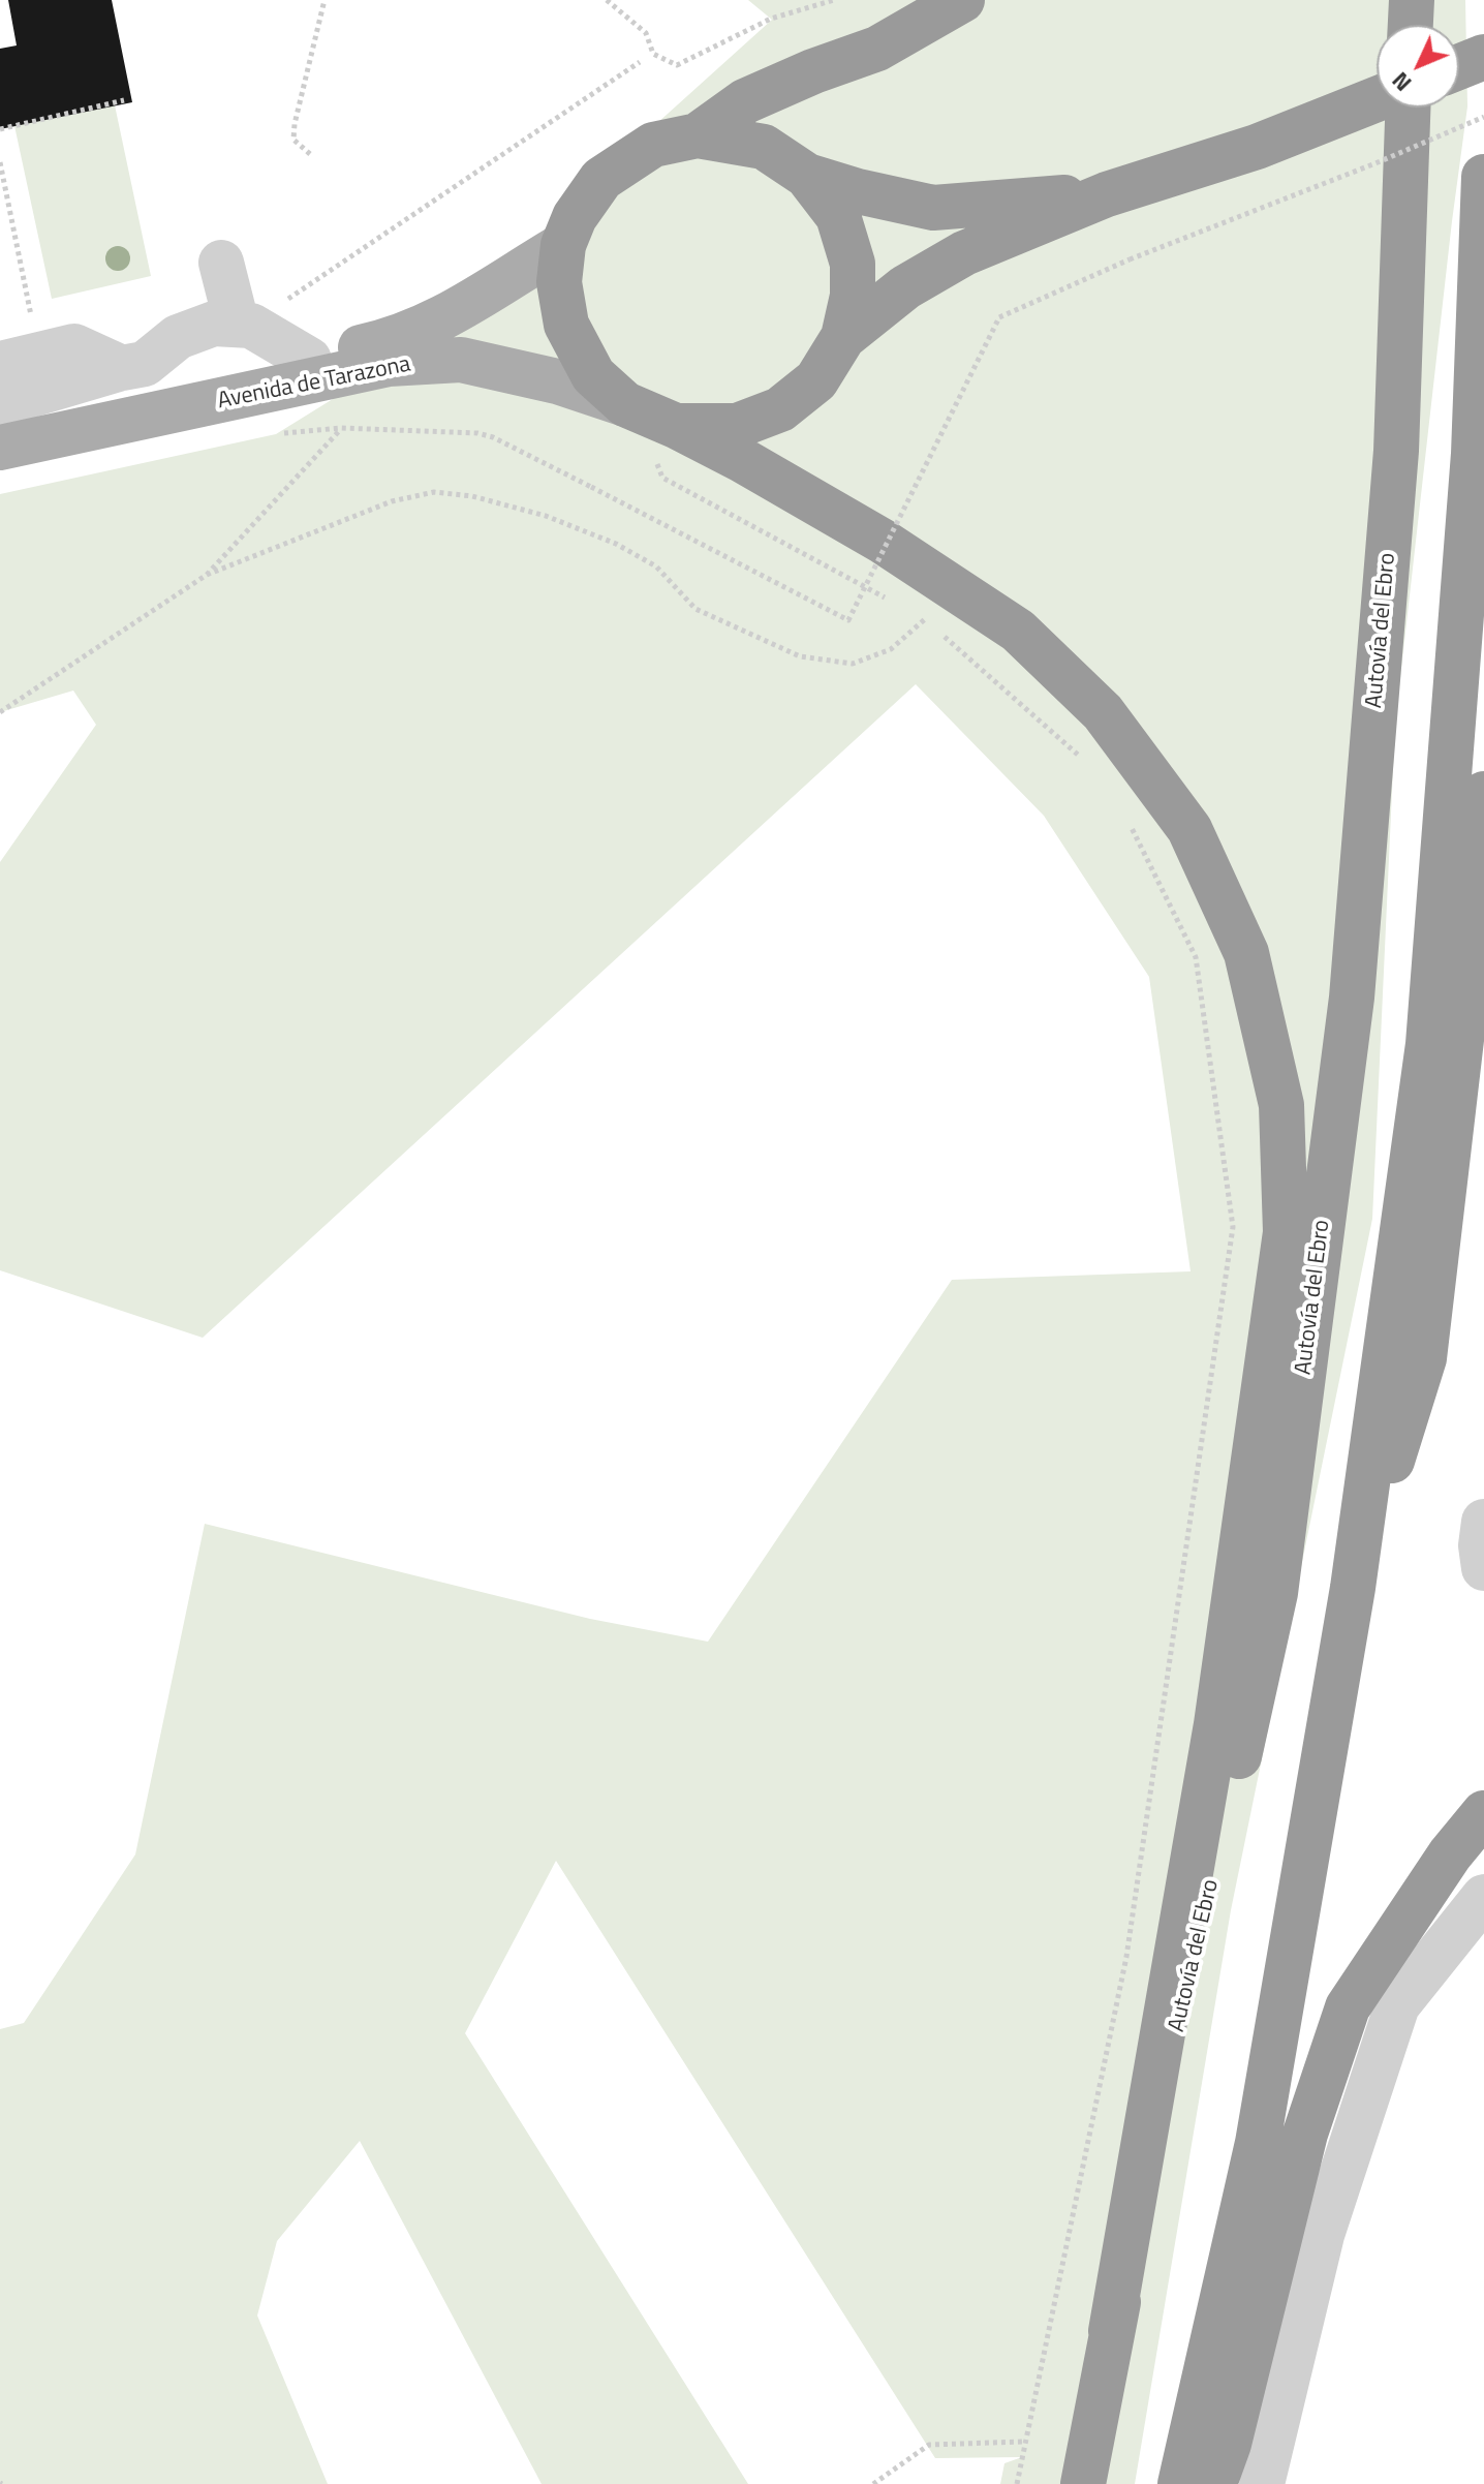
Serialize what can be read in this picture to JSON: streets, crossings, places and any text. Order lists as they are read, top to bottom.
{
  "streets": {
    "highway": ["Autovía del Ebro"],
    "main road": ["Avenida de Tarazona"]
  },
  "north": "bottom left"
}
